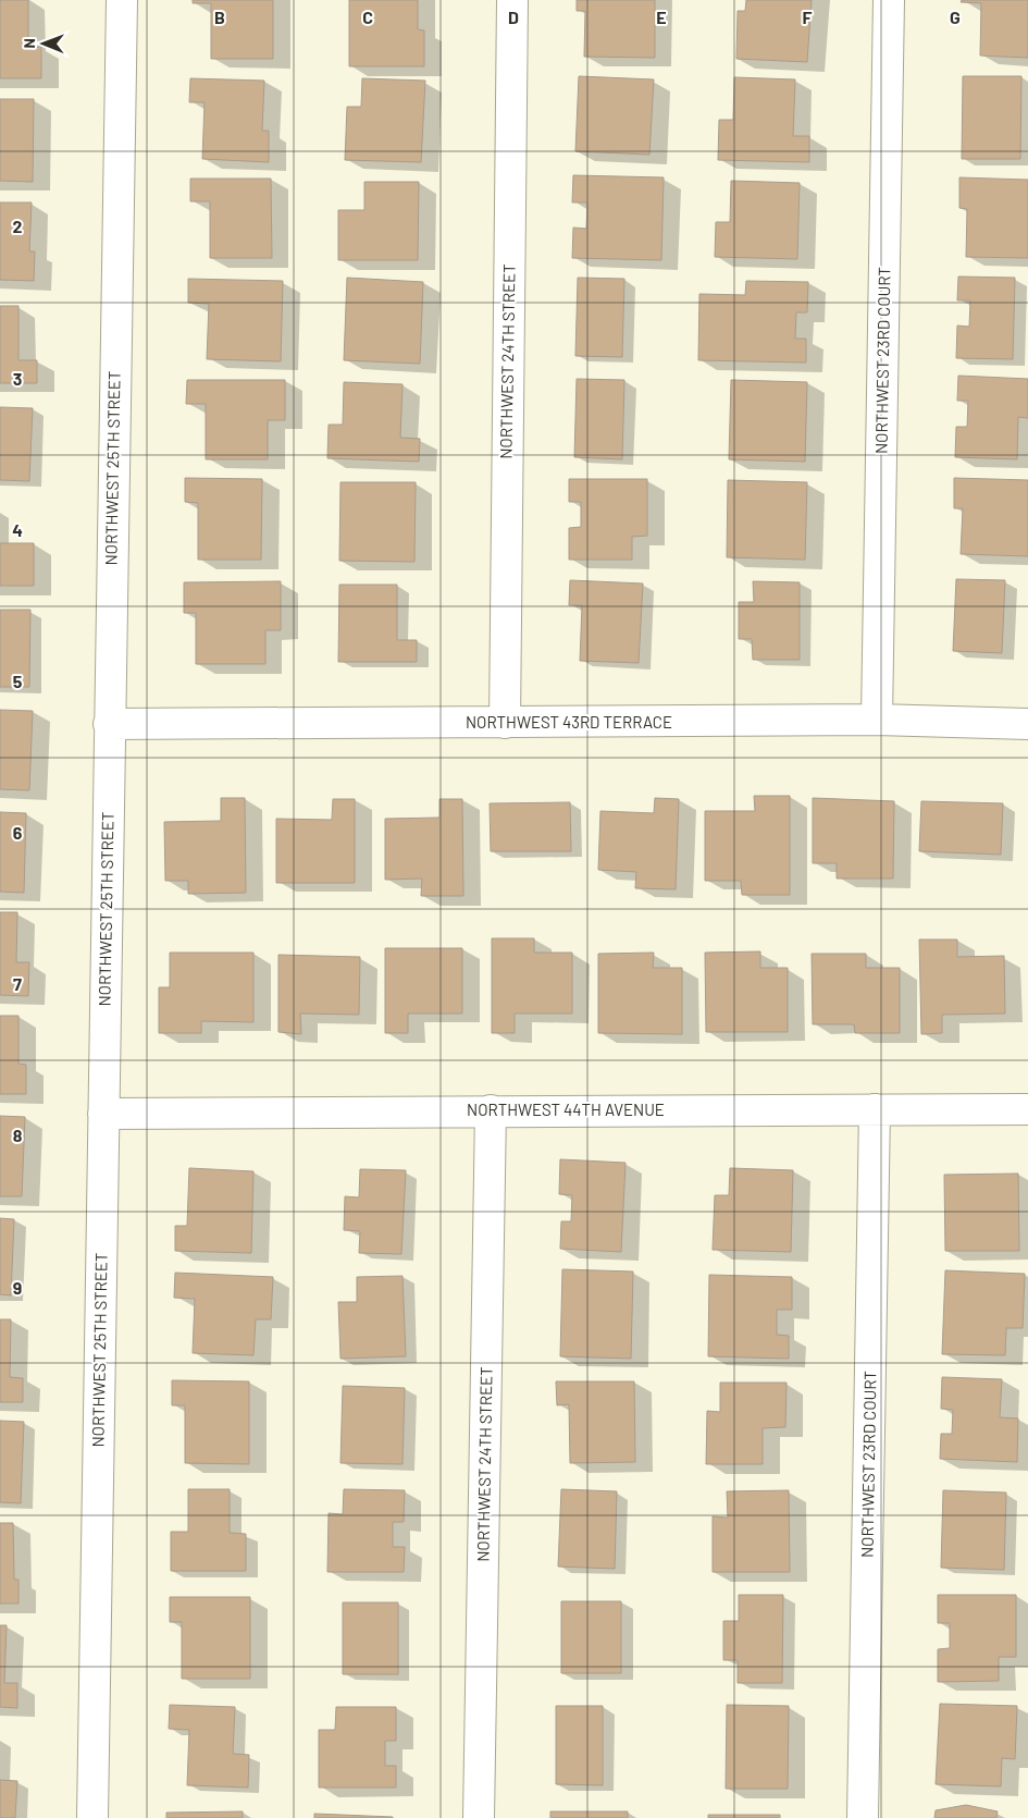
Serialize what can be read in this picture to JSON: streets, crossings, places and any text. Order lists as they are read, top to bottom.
{
  "streets": {
    "street": [
      "NORTHWEST 23RD COURT",
      "NORTHWEST 24TH STREET",
      "NORTHWEST 25TH STREET",
      "NORTHWEST 43RD TERRACE",
      "NORTHWEST 44TH AVENUE"
    ]
  },
  "crossings": [
    ["NORTHWEST 23RD COURT", "NORTHWEST 43RD TERRACE"],
    ["NORTHWEST 23RD COURT", "NORTHWEST 44TH AVENUE"],
    ["NORTHWEST 24TH STREET", "NORTHWEST 43RD TERRACE"],
    ["NORTHWEST 24TH STREET", "NORTHWEST 44TH AVENUE"],
    ["NORTHWEST 25TH STREET", "NORTHWEST 43RD TERRACE"],
    ["NORTHWEST 25TH STREET", "NORTHWEST 44TH AVENUE"]
  ],
  "north": "left",
  "grid": {
    "columns": [
      "B",
      "C",
      "D",
      "E",
      "F",
      "G"
    ],
    "rows": [
      "2",
      "3",
      "4",
      "5",
      "6",
      "7",
      "8",
      "9"
    ]
  }
}
